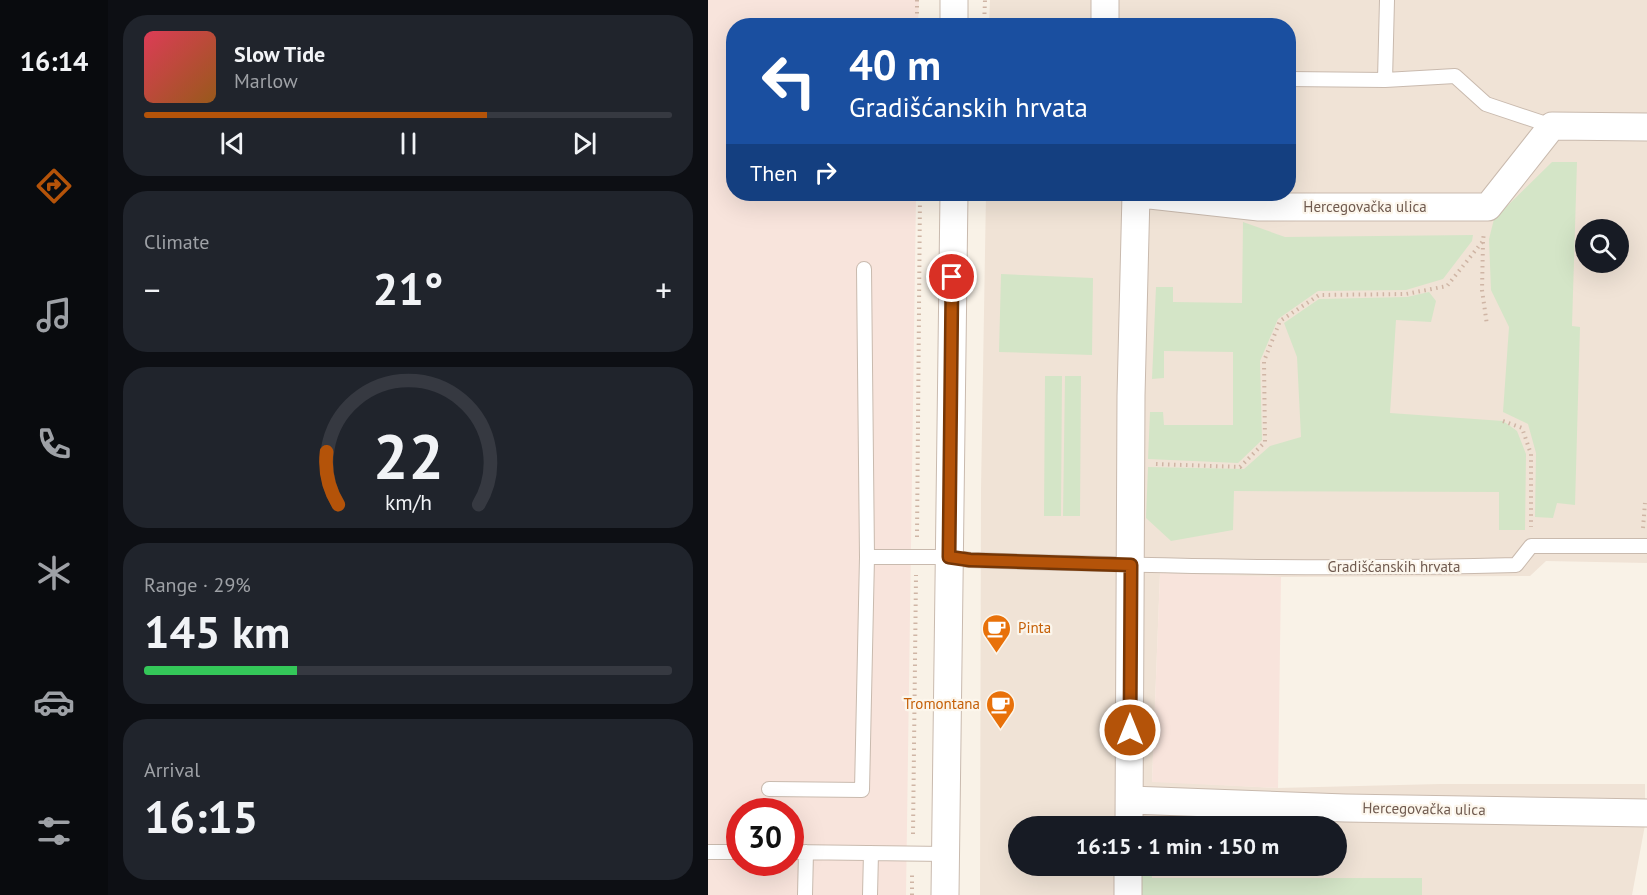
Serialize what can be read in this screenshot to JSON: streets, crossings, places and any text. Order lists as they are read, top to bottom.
{
  "streets": {
    "street": ["Hercegovačka ulica"],
    "lane": ["Gradišćanskih hrvata"]
  },
  "places": {
    "cafe": ["Pinta", "Tromontana"]
  },
  "page": {
    "tabs": "16:14",
    "turn": ["40 m", "Gradišćanskih hrvata"],
    "song": ["Slow Tide", "Marlow"],
    "then": "Then",
    "tile": [
      "Climate",
      ["Range · 29%", "145 km"],
      ["Arrival", "16:15"]
    ],
    "heat": ["−", "21°", "+"],
    "limit": "30",
    "trip": "16:15 · 1 min · 150 m",
    "gauge": ["22", "km/h"]
  }
}
